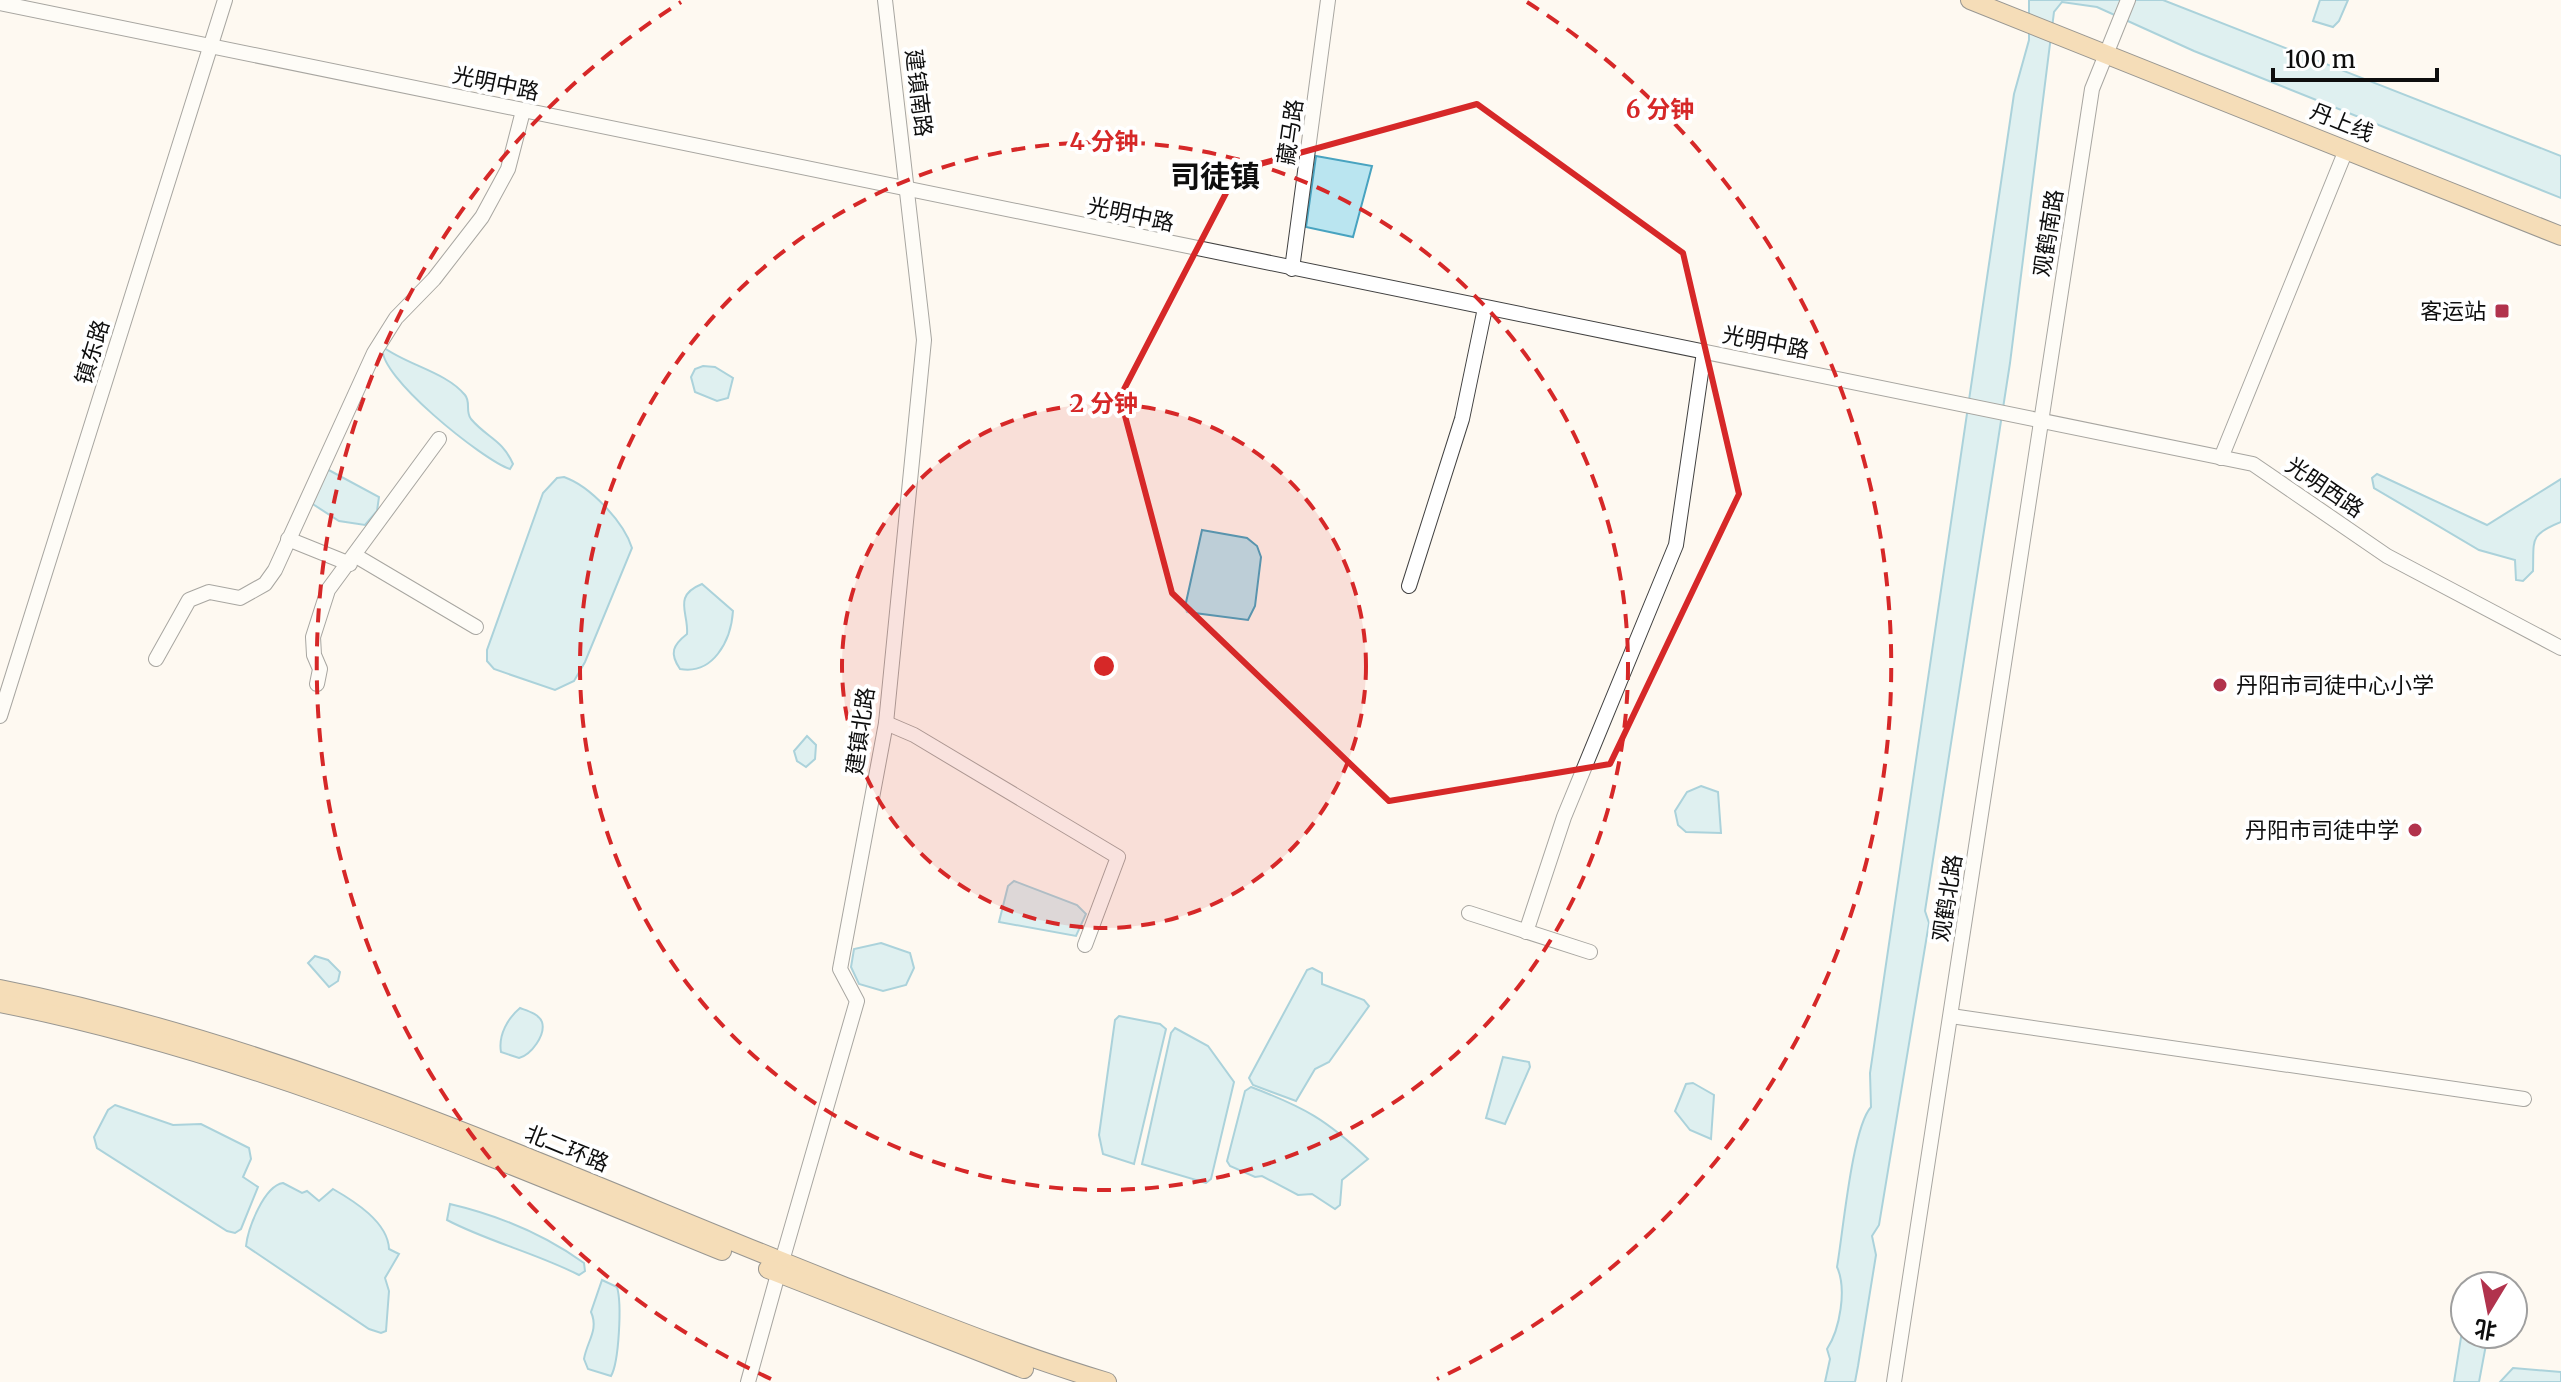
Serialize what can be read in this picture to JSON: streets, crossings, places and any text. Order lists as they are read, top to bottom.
{
  "streets": {
    "main road": ["丹上线", "北二环路"],
    "street": [
      "光明中路",
      "建镇南路",
      "藏马路",
      "观鹤南路",
      "镇东路",
      "光明西路",
      "建镇北路",
      "观鹤北路"
    ]
  },
  "crossings": [
    ["光明中路", "建镇南路"],
    ["光明中路", "藏马路"],
    ["光明中路", "观鹤南路"],
    ["光明中路", "镇东路"],
    ["光明中路", "光明西路"],
    ["光明中路", "建镇北路"],
    ["光明中路", "观鹤北路"],
    ["建镇南路", "建镇北路"],
    ["丹上线", "观鹤南路"],
    ["观鹤南路", "光明西路"],
    ["观鹤南路", "观鹤北路"],
    ["光明西路", "观鹤北路"],
    ["建镇北路", "北二环路"]
  ],
  "districts": ["司徒镇"],
  "places": {
    "transit": ["客运站"],
    "other": ["丹阳市司徒中心小学", "丹阳市司徒中学"]
  },
  "scale_bar": "100 m",
  "north": "bottom",
  "rings": ["6 分钟", "4 分钟", "2 分钟"]
}
